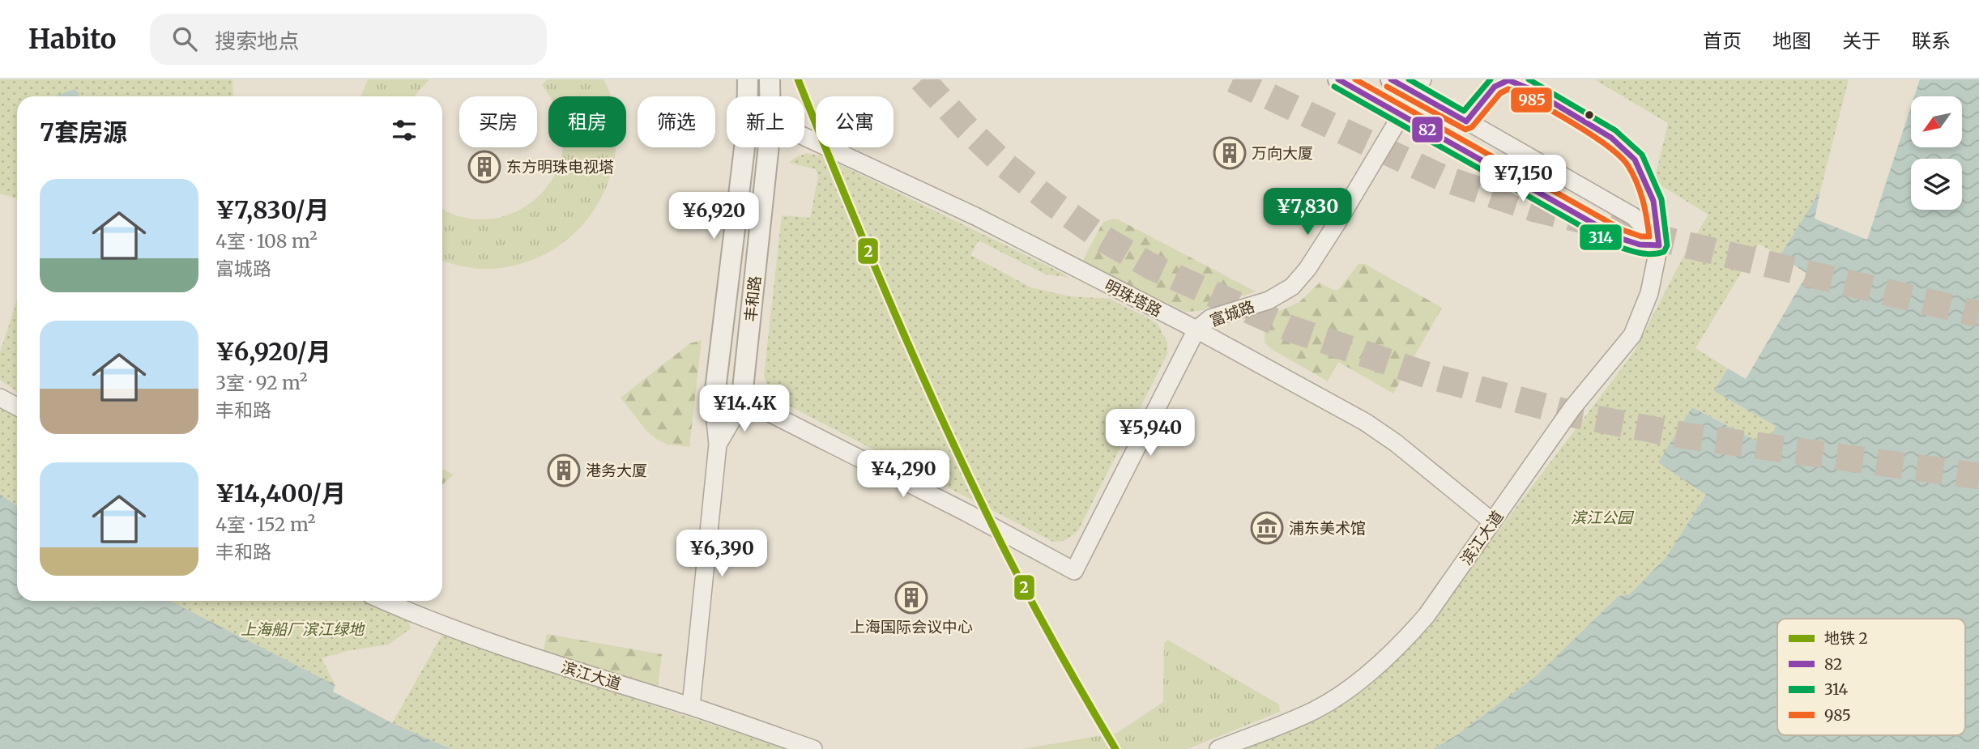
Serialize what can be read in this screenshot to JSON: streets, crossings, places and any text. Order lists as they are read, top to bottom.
{
  "streets": {
    "street": [
      "明珠塔路",
      "丰和路",
      "富城路",
      "滨江大道"
    ]
  },
  "crossings": [
    ["明珠塔路", "富城路"],
    ["明珠塔路", "滨江大道"],
    ["丰和路", "富城路"],
    ["丰和路", "滨江大道"]
  ],
  "parks": ["滨江公园", "上海船厂滨江绿地"],
  "places": {
    "building": [
      "万向大厦",
      "东方明珠电视塔",
      "港务大厦",
      "上海国际会议中心"
    ],
    "museum": ["浦东美术馆"]
  },
  "lines": [
    "metro line 2",
    "transit line 82",
    "transit line 314",
    "transit line 985"
  ],
  "legend": [
    "地铁 2",
    "82",
    "314",
    "985"
  ],
  "north": "bottom left",
  "page": {
    "header": "Habito",
    "search": "搜索地点",
    "nav": [
      "首页",
      "地图",
      "关于",
      "联系"
    ],
    "chip": [
      "买房",
      "租房",
      "筛选",
      "新上",
      "公寓"
    ],
    "heading": "7套房源",
    "price": [
      "¥7,150",
      "¥7,830",
      "¥6,920",
      "¥14.4K",
      "¥5,940",
      "¥4,290",
      "¥6,390"
    ],
    "list": [
      {
        "name": "¥7,830/月",
        "note": "4室 · 108 m² · 富城路"
      },
      {
        "name": "¥6,920/月",
        "note": "3室 · 92 m² · 丰和路"
      },
      {
        "name": "¥14,400/月",
        "note": "4室 · 152 m² · 丰和路"
      }
    ]
  }
}
